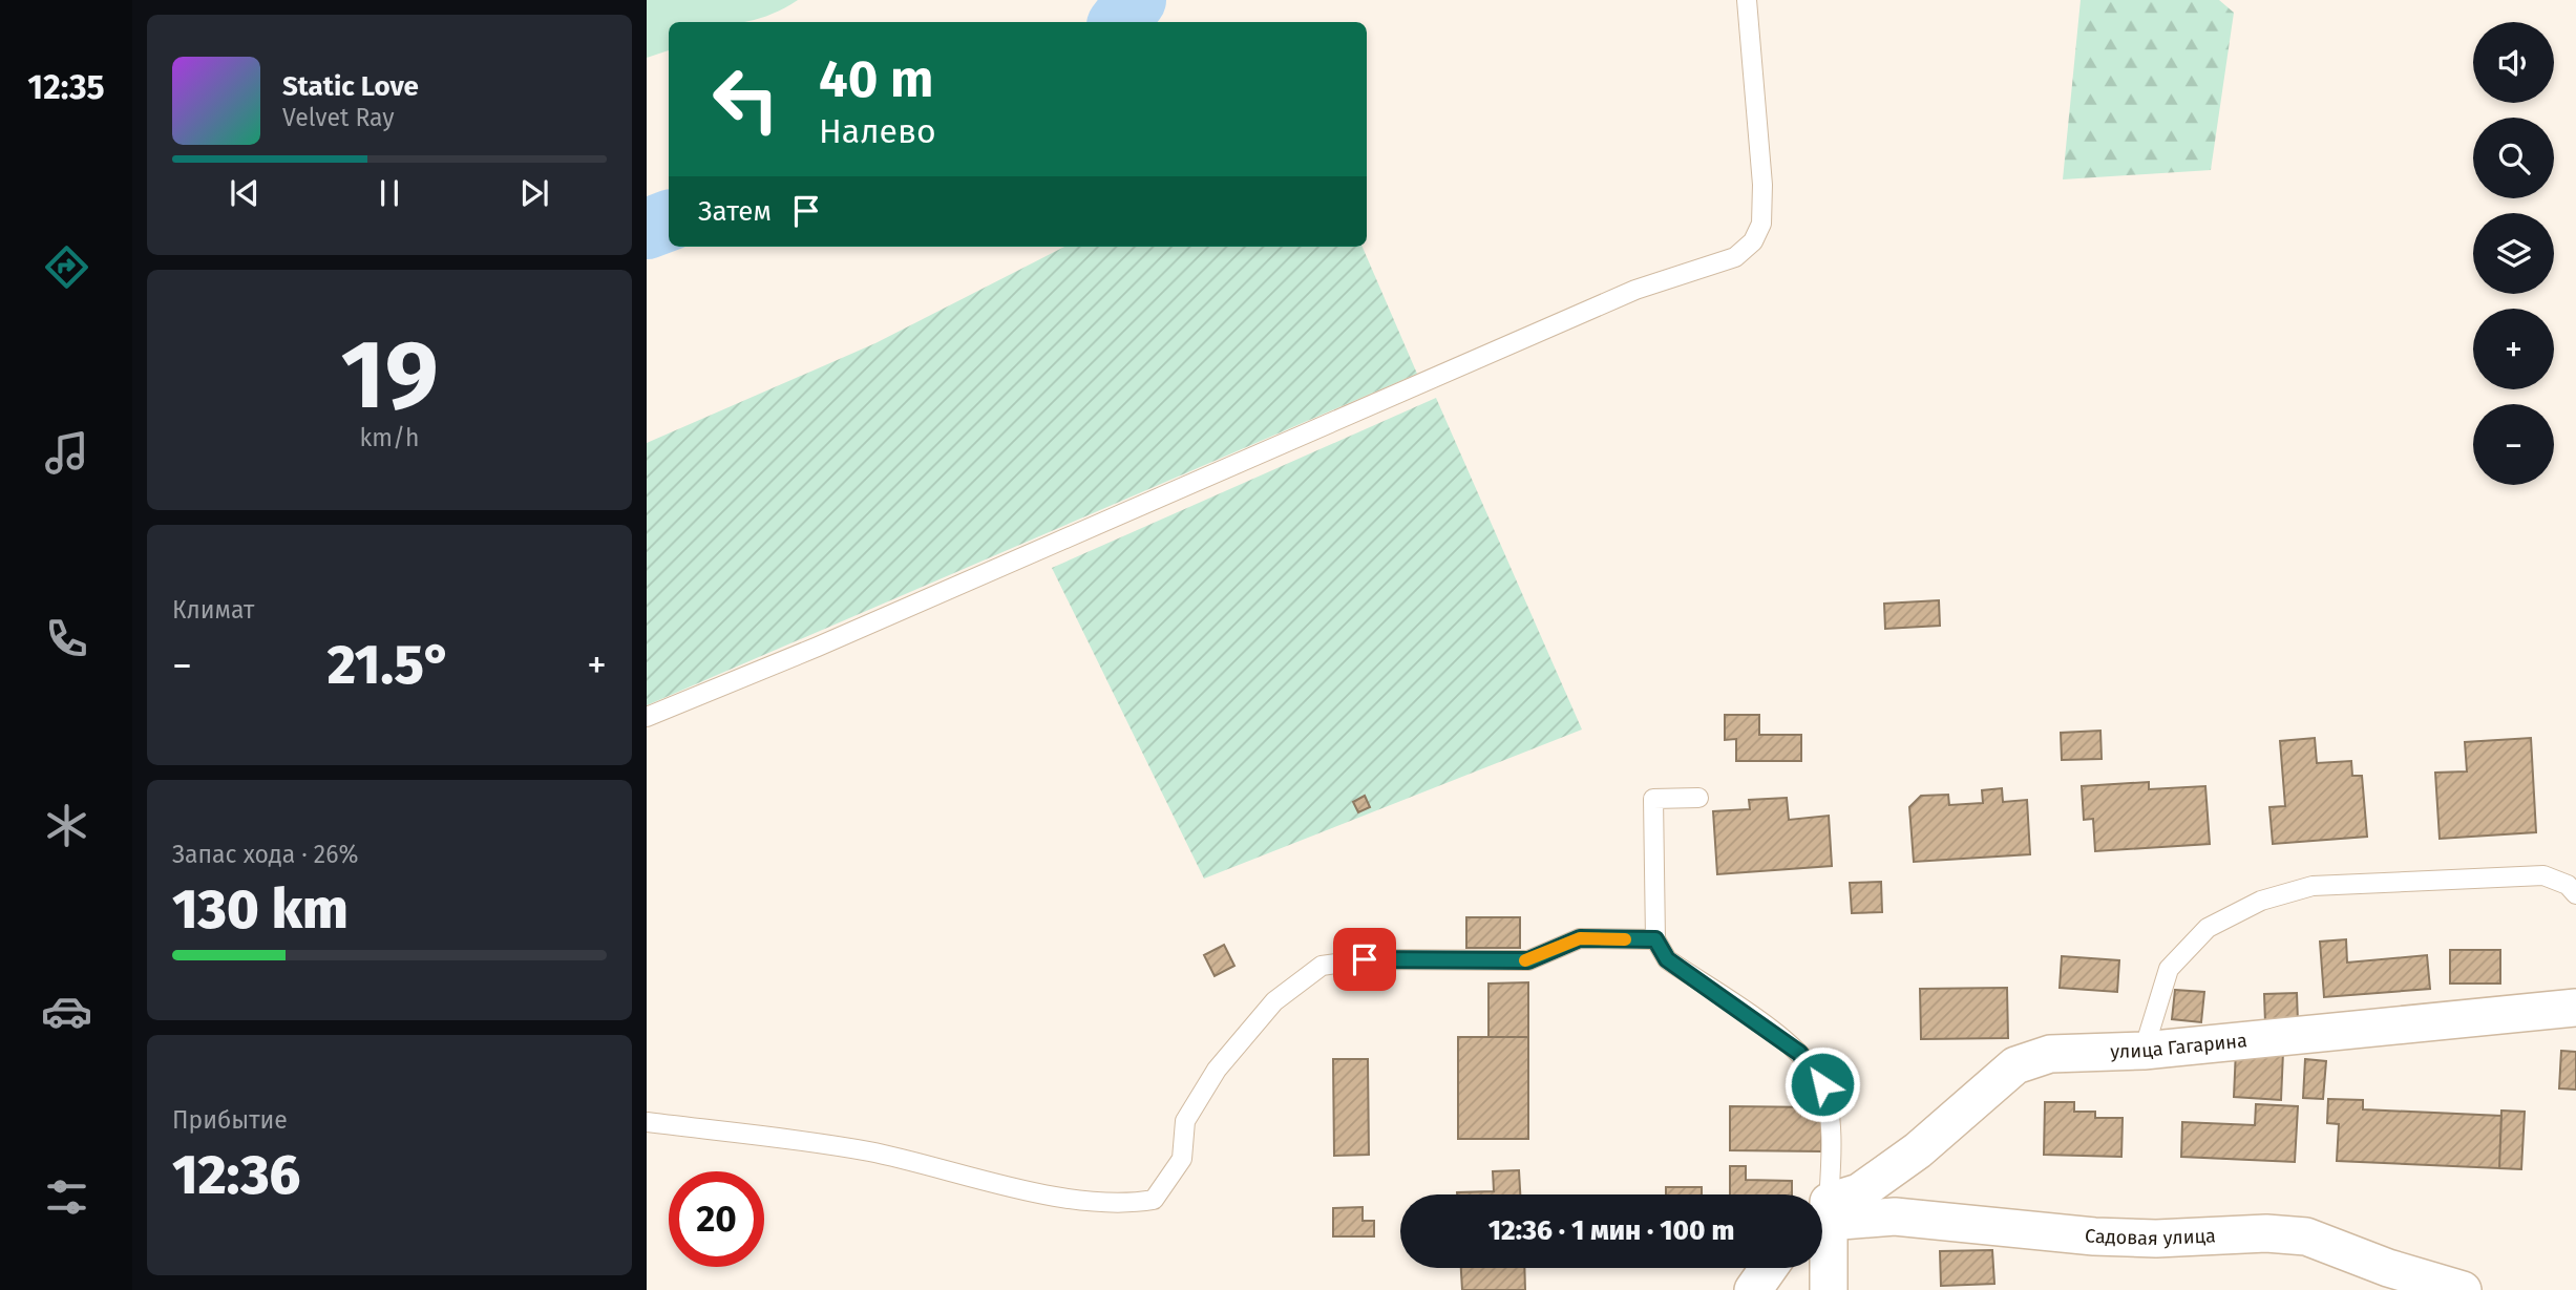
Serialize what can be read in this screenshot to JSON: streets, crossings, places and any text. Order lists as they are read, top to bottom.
{
  "streets": {
    "street": ["улица Гагарина", "Садовая улица"]
  },
  "crossings": [
    ["улица Гагарина", "Садовая улица"]
  ],
  "page": {
    "tabs": "12:35",
    "map_buttons": ["+", "−"],
    "turn": ["40 m", "Налево"],
    "song": ["Static Love", "Velvet Ray"],
    "then": "Затем",
    "tile": [
      ["19", "km/h"],
      "Климат",
      ["Запас хода · 26%", "130 km"],
      ["Прибытие", "12:36"]
    ],
    "heat": ["−", "21.5°", "+"],
    "limit": "20",
    "trip": "12:36 · 1 мин · 100 m"
  }
}
